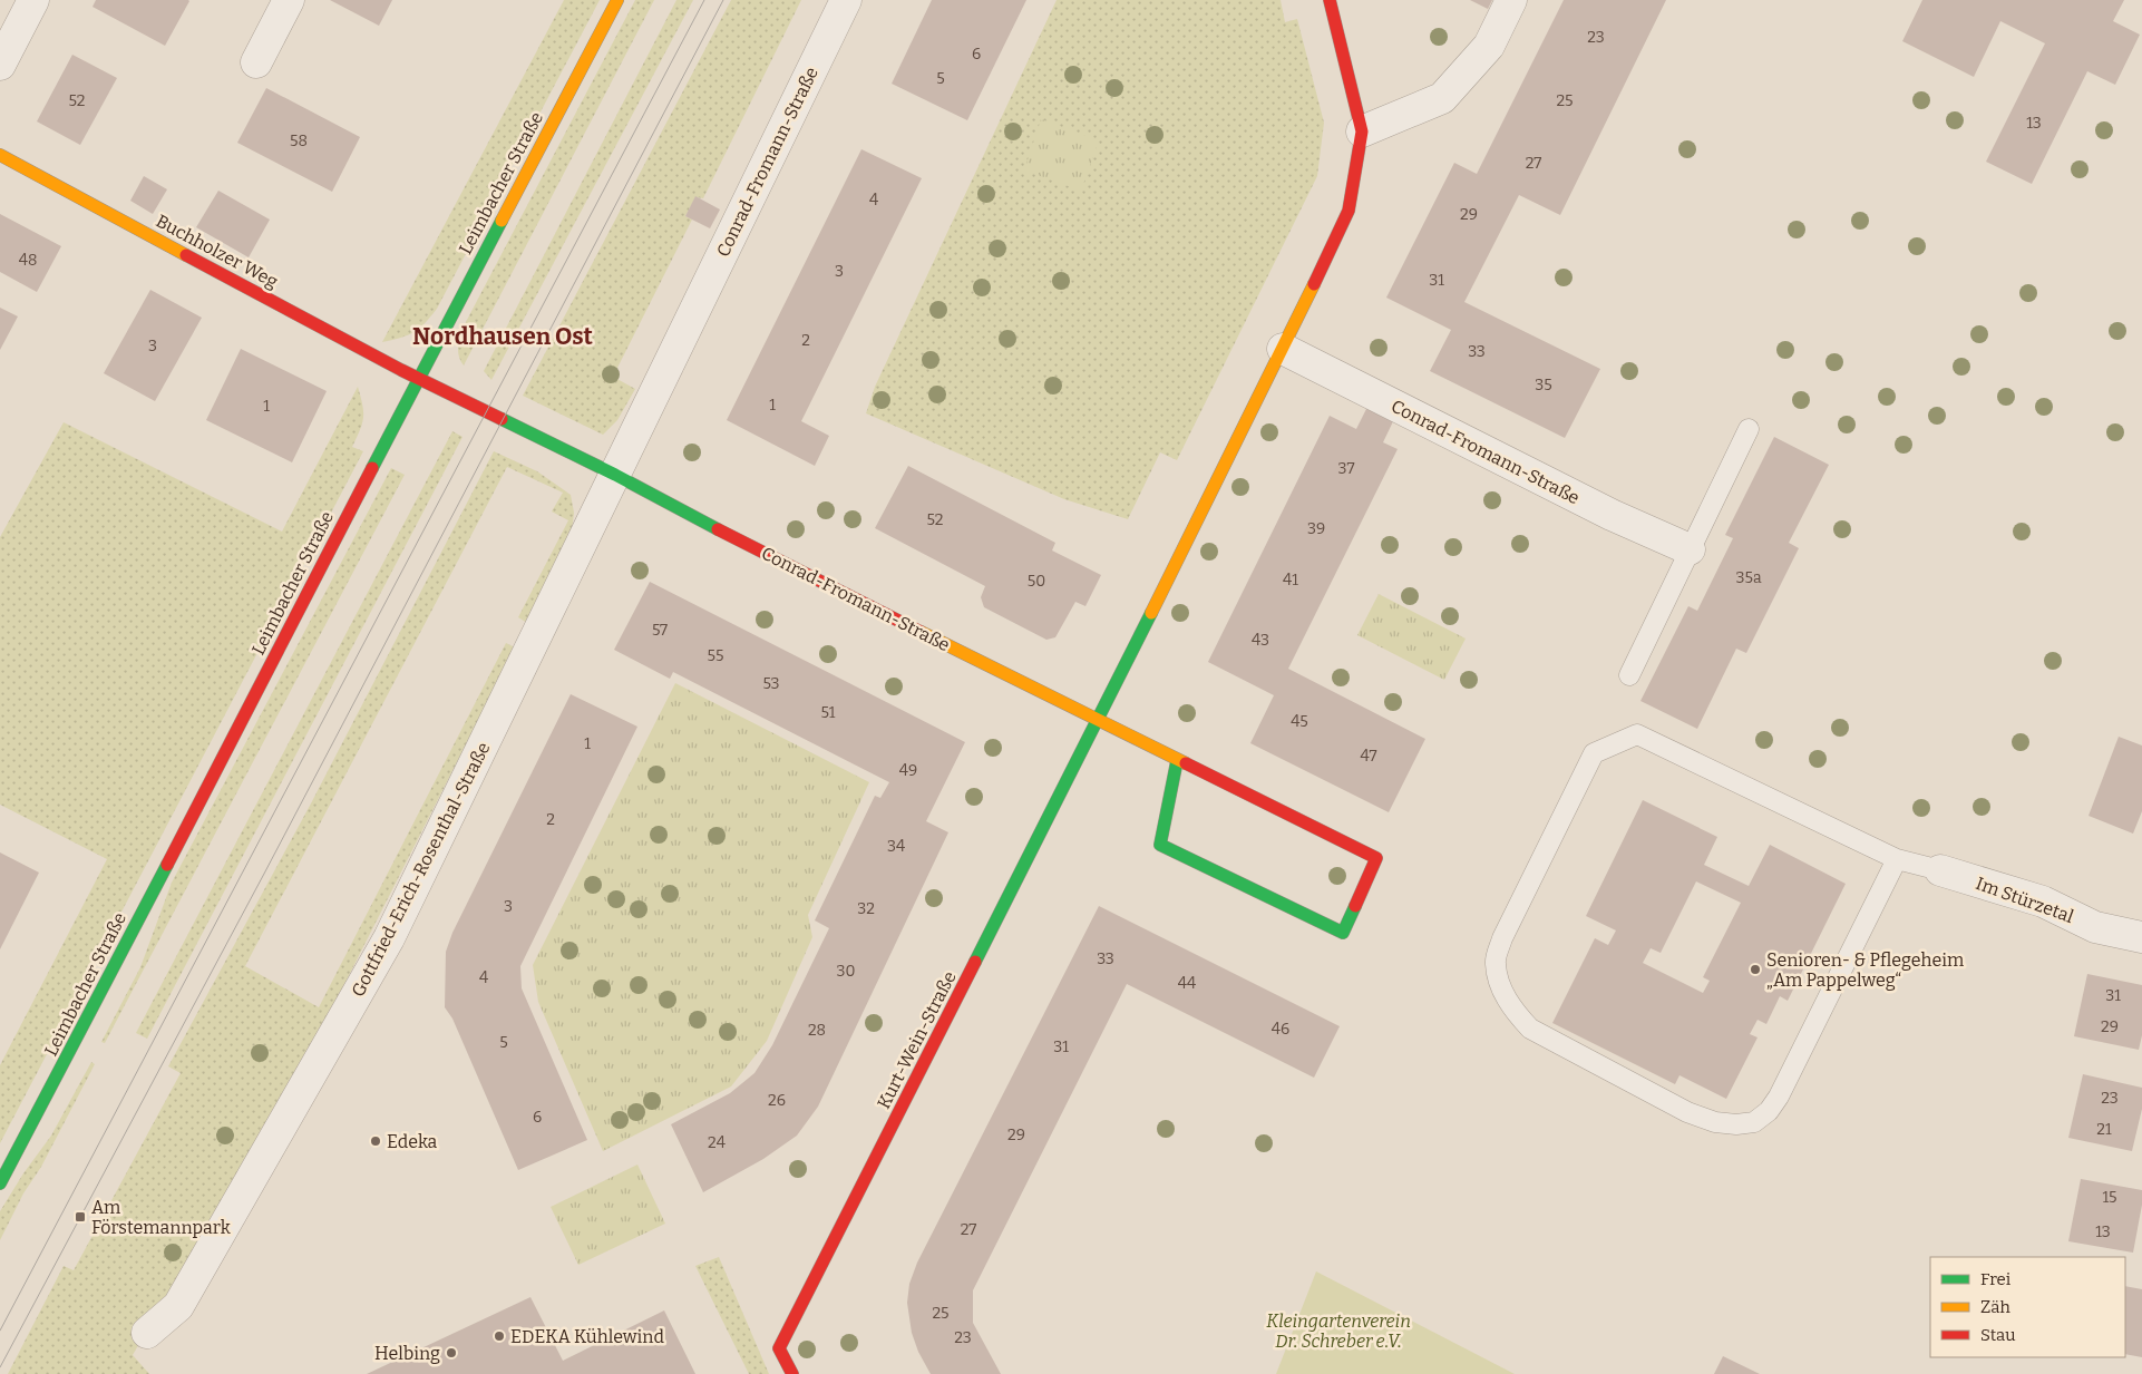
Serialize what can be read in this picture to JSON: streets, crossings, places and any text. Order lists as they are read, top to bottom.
{
  "streets": {
    "street": [
      "Conrad-Fromann-Straße",
      "Leimbacher Straße",
      "Buchholzer Weg",
      "Gottfried-Erich-Rosenthal-Straße",
      "Im Stürzetal",
      "Kurt-Wein-Straße"
    ]
  },
  "crossings": [
    ["Conrad-Fromann-Straße", "Leimbacher Straße"],
    ["Conrad-Fromann-Straße", "Buchholzer Weg"],
    ["Conrad-Fromann-Straße", "Gottfried-Erich-Rosenthal-Straße"],
    ["Conrad-Fromann-Straße", "Kurt-Wein-Straße"],
    ["Leimbacher Straße", "Buchholzer Weg"]
  ],
  "districts": ["Nordhausen Ost"],
  "parks": ["Kleingartenverein Dr. Schreber e.V."],
  "places": {
    "other": [
      "Senioren- & Pflegeheim „Am Pappelweg“",
      "Edeka",
      "EDEKA Kühlewind",
      "Helbing"
    ],
    "transit": ["Am Förstemannpark"]
  },
  "house_numbers": [
    "23",
    "6",
    "5",
    "52",
    "25",
    "13",
    "58",
    "27",
    "4",
    "29",
    "48",
    "3",
    "31",
    "2",
    "3",
    "33",
    "35",
    "1",
    "1",
    "37",
    "52",
    "39",
    "35a",
    "41",
    "50",
    "57",
    "43",
    "55",
    "53",
    "51",
    "45",
    "1",
    "47",
    "49",
    "2",
    "34",
    "3",
    "32",
    "33",
    "30",
    "4",
    "44",
    "31",
    "29",
    "46",
    "28",
    "5",
    "31",
    "23",
    "26",
    "6",
    "21",
    "29",
    "24",
    "15",
    "27",
    "13",
    "25",
    "23"
  ],
  "legend": ["Frei", "Zäh", "Stau"]
}
